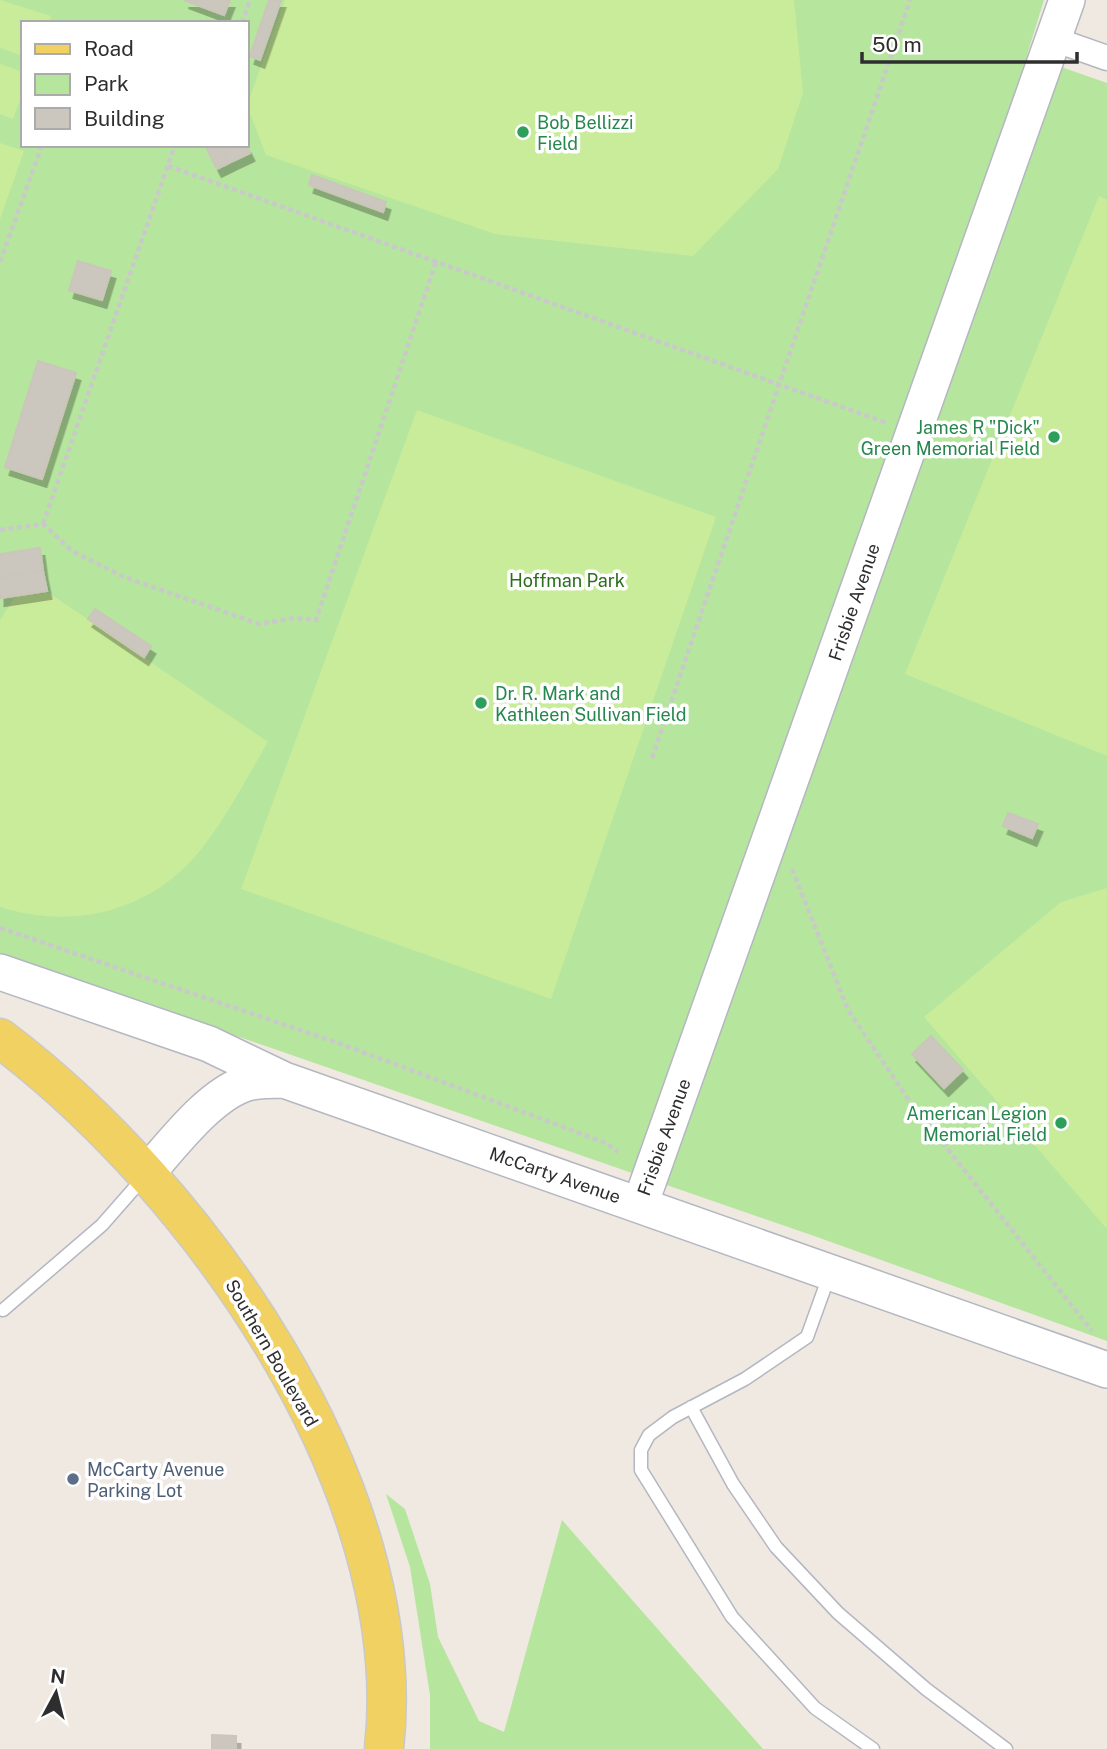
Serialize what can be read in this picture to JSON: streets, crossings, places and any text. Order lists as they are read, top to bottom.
{
  "streets": {
    "main road": ["Southern Boulevard"],
    "street": ["Frisbie Avenue", "McCarty Avenue"]
  },
  "crossings": [
    ["Frisbie Avenue", "McCarty Avenue"],
    ["McCarty Avenue", "Southern Boulevard"]
  ],
  "parks": ["Hoffman Park"],
  "places": [
    "Bob Bellizzi Field",
    "James R \"Dick\" Green Memorial Field",
    "Dr. R. Mark and Kathleen Sullivan Field",
    "American Legion Memorial Field",
    "McCarty Avenue Parking Lot"
  ],
  "legend": ["Road", "Park", "Building"],
  "scale_bar": "50 m",
  "north": "top"
}
